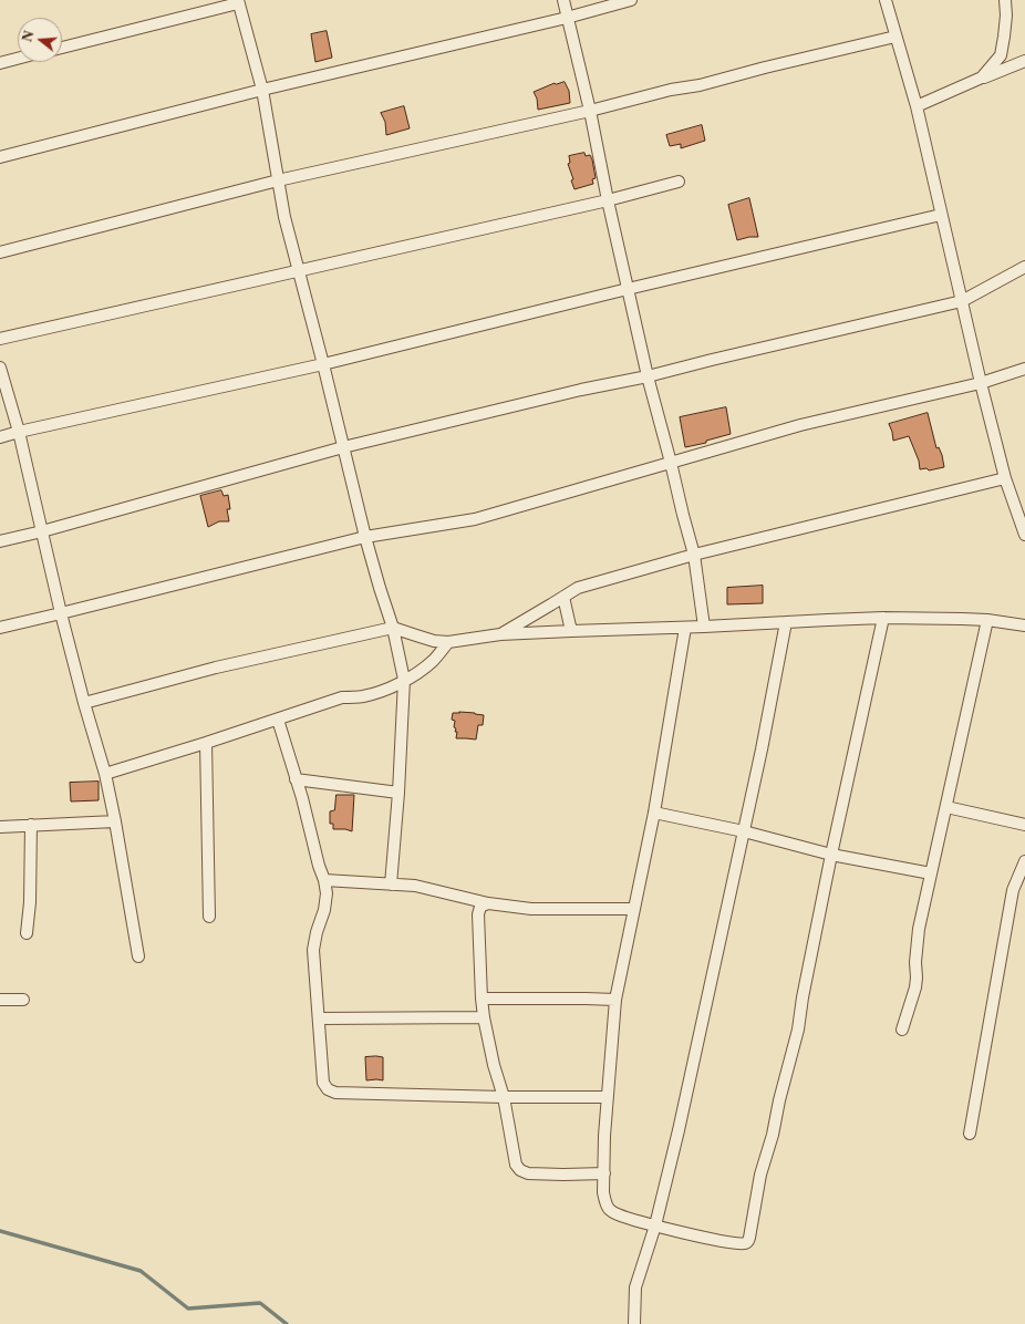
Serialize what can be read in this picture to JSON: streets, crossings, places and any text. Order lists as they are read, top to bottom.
{
  "north": "left"
}
